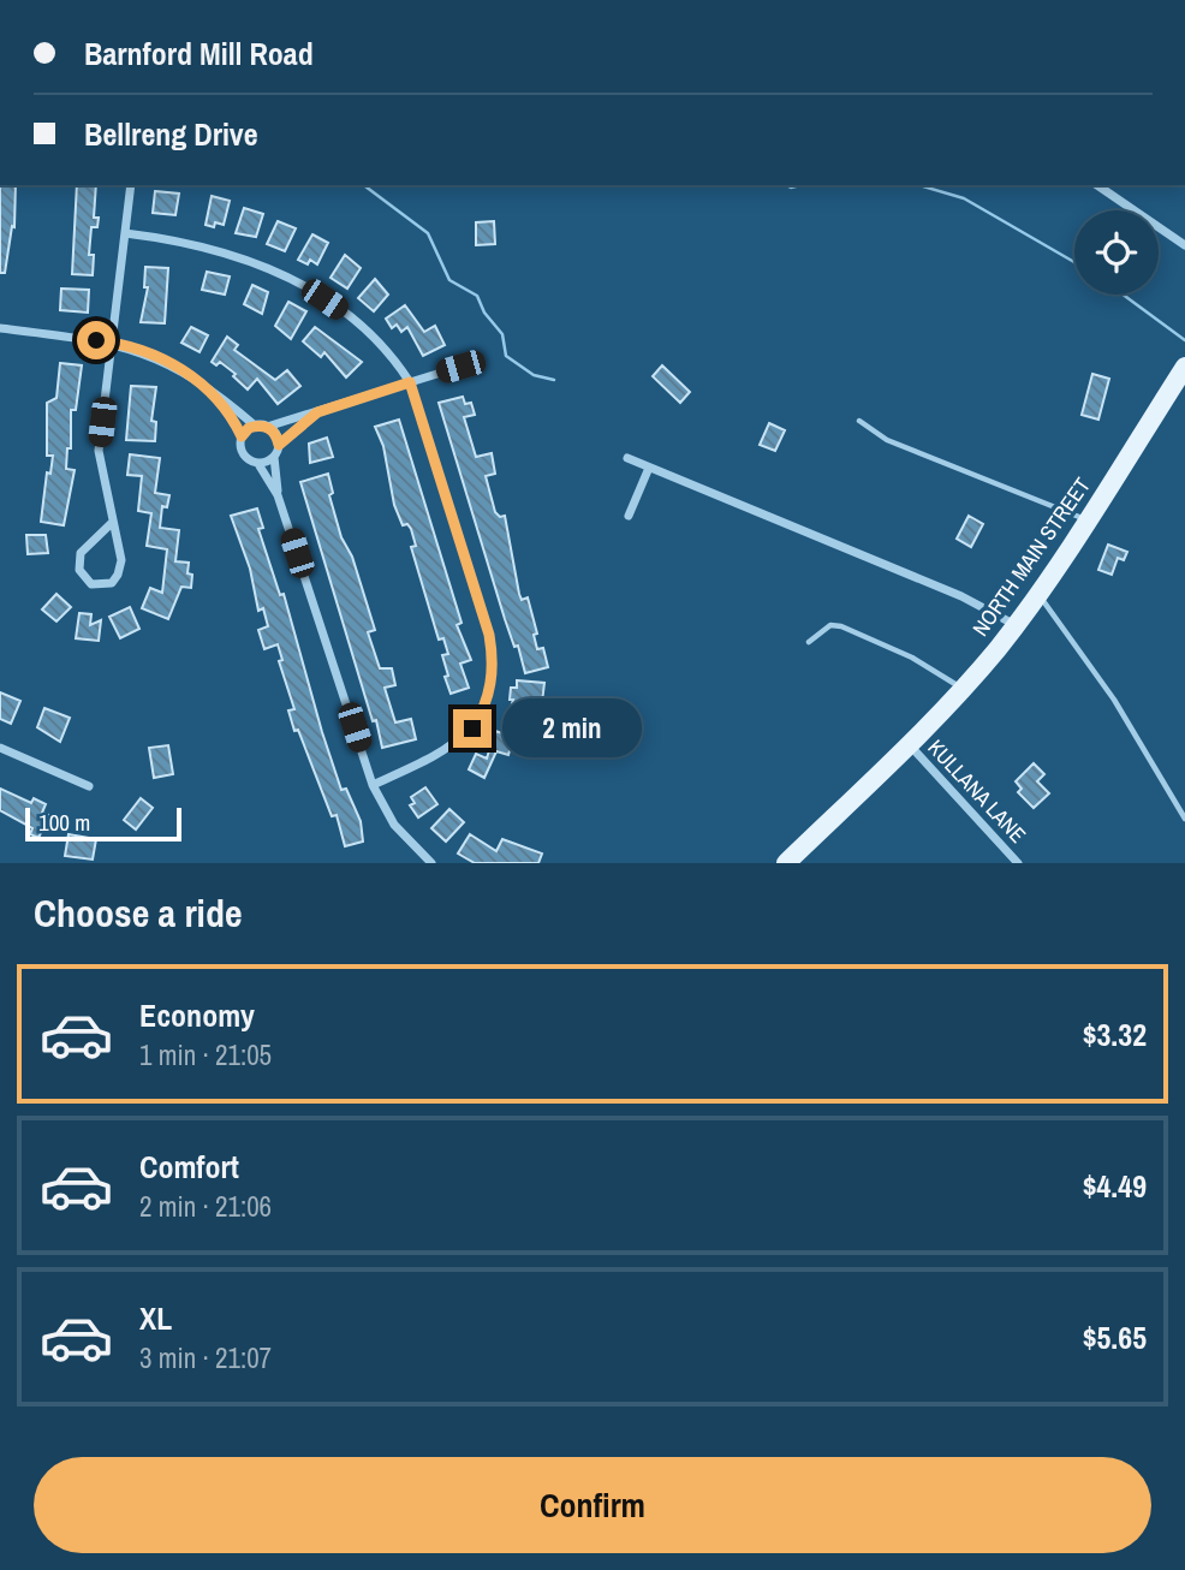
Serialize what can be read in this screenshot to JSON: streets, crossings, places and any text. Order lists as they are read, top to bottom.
{
  "streets": {
    "main road": ["NORTH MAIN STREET"],
    "street": ["KULLANA LANE"]
  },
  "crossings": [
    ["NORTH MAIN STREET", "KULLANA LANE"]
  ],
  "scale_bar": "100 m",
  "page": {
    "banner": ["Barnford Mill Road", "Bellreng Drive"],
    "bubble": "2 min",
    "scale": "100 m",
    "heading": "Choose a ride",
    "list": [
      {
        "name": "Economy",
        "note": "1 min · 21:05",
        "value": "$3.32"
      },
      {
        "name": "Comfort",
        "note": "2 min · 21:06",
        "value": "$4.49"
      },
      {
        "name": "XL",
        "note": "3 min · 21:07",
        "value": "$5.65"
      }
    ],
    "buttons": "Confirm"
  }
}
